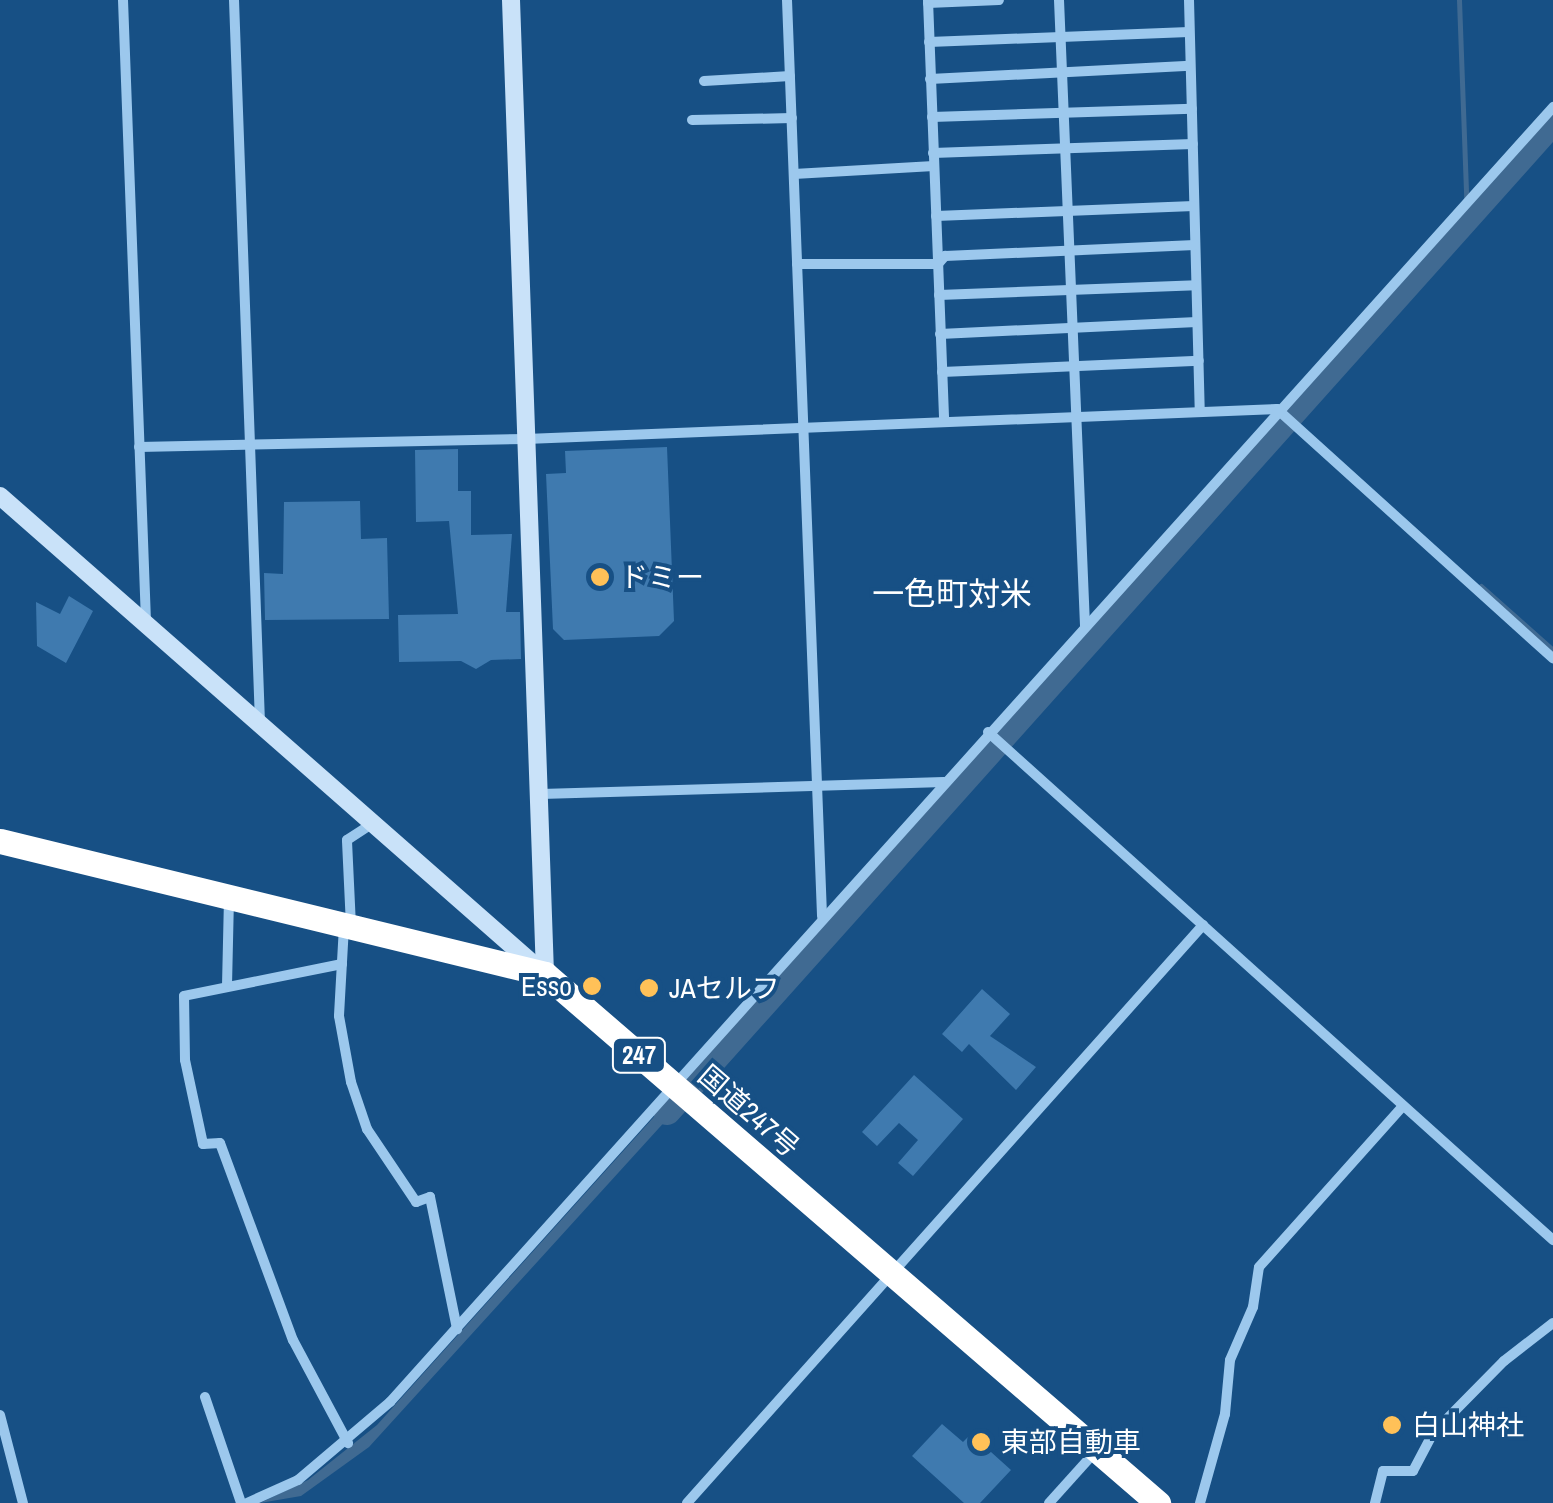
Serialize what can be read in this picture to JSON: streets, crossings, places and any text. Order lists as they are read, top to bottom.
{
  "streets": {
    "highway": ["247", "国道247号"]
  },
  "districts": ["一色町対米"],
  "places": [
    "ドミー",
    "Esso",
    "JAセルフ",
    "白山神社",
    "東部自動車"
  ]
}
